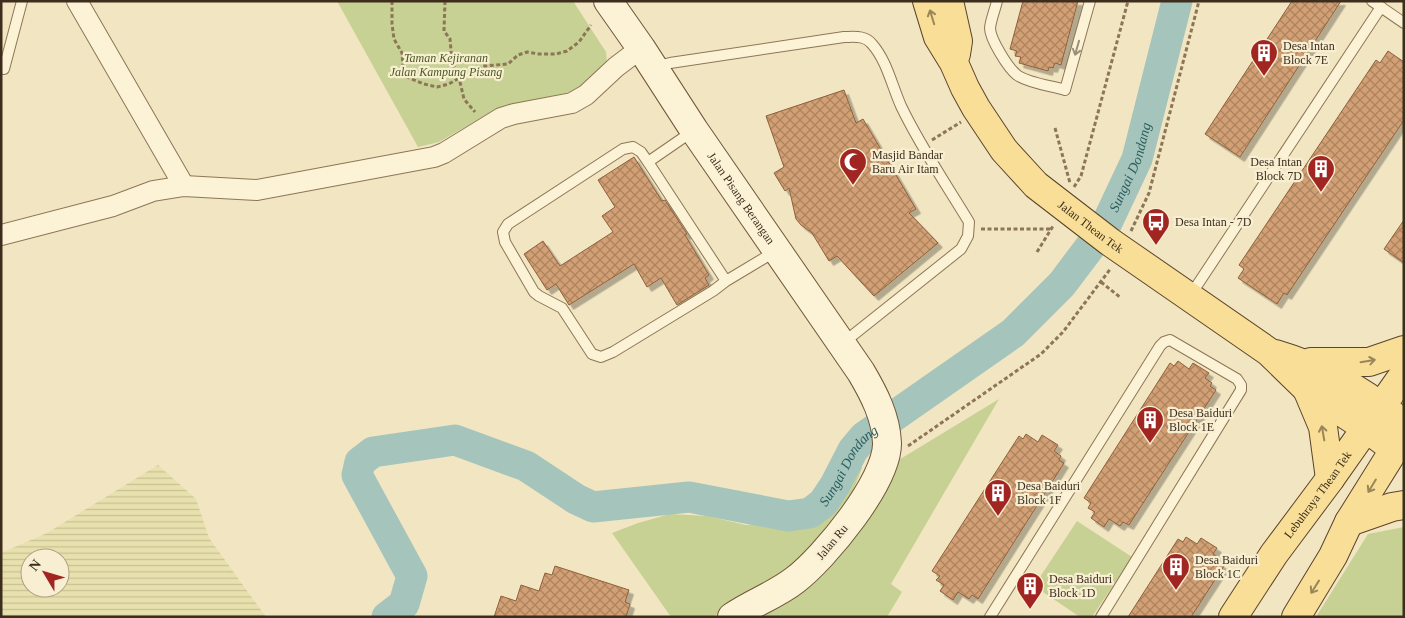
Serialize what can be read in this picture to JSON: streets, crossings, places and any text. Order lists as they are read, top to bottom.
{
  "streets": {
    "main road": ["Jalan Thean Tek", "Lebuhraya Thean Tek"],
    "street": ["Jalan Pisang Berangan", "Jalan Ru"]
  },
  "crossings": [
    ["Jalan Pisang Berangan", "Jalan Ru"],
    ["Jalan Thean Tek", "Lebuhraya Thean Tek"]
  ],
  "water": ["Sungai Dondang"],
  "parks": ["Taman Kejiranan Jalan Kampung Pisang"],
  "places": {
    "building": [
      "Desa Intan Block 7E",
      "Desa Intan Block 7D",
      "Desa Baiduri Block 1E",
      "Desa Baiduri Block 1F",
      "Desa Baiduri Block 1C",
      "Desa Baiduri Block 1D"
    ],
    "mosque": ["Masjid Bandar Baru Air Itam"],
    "bus stop": ["Desa Intan - 7D"]
  },
  "north": "top left"
}
